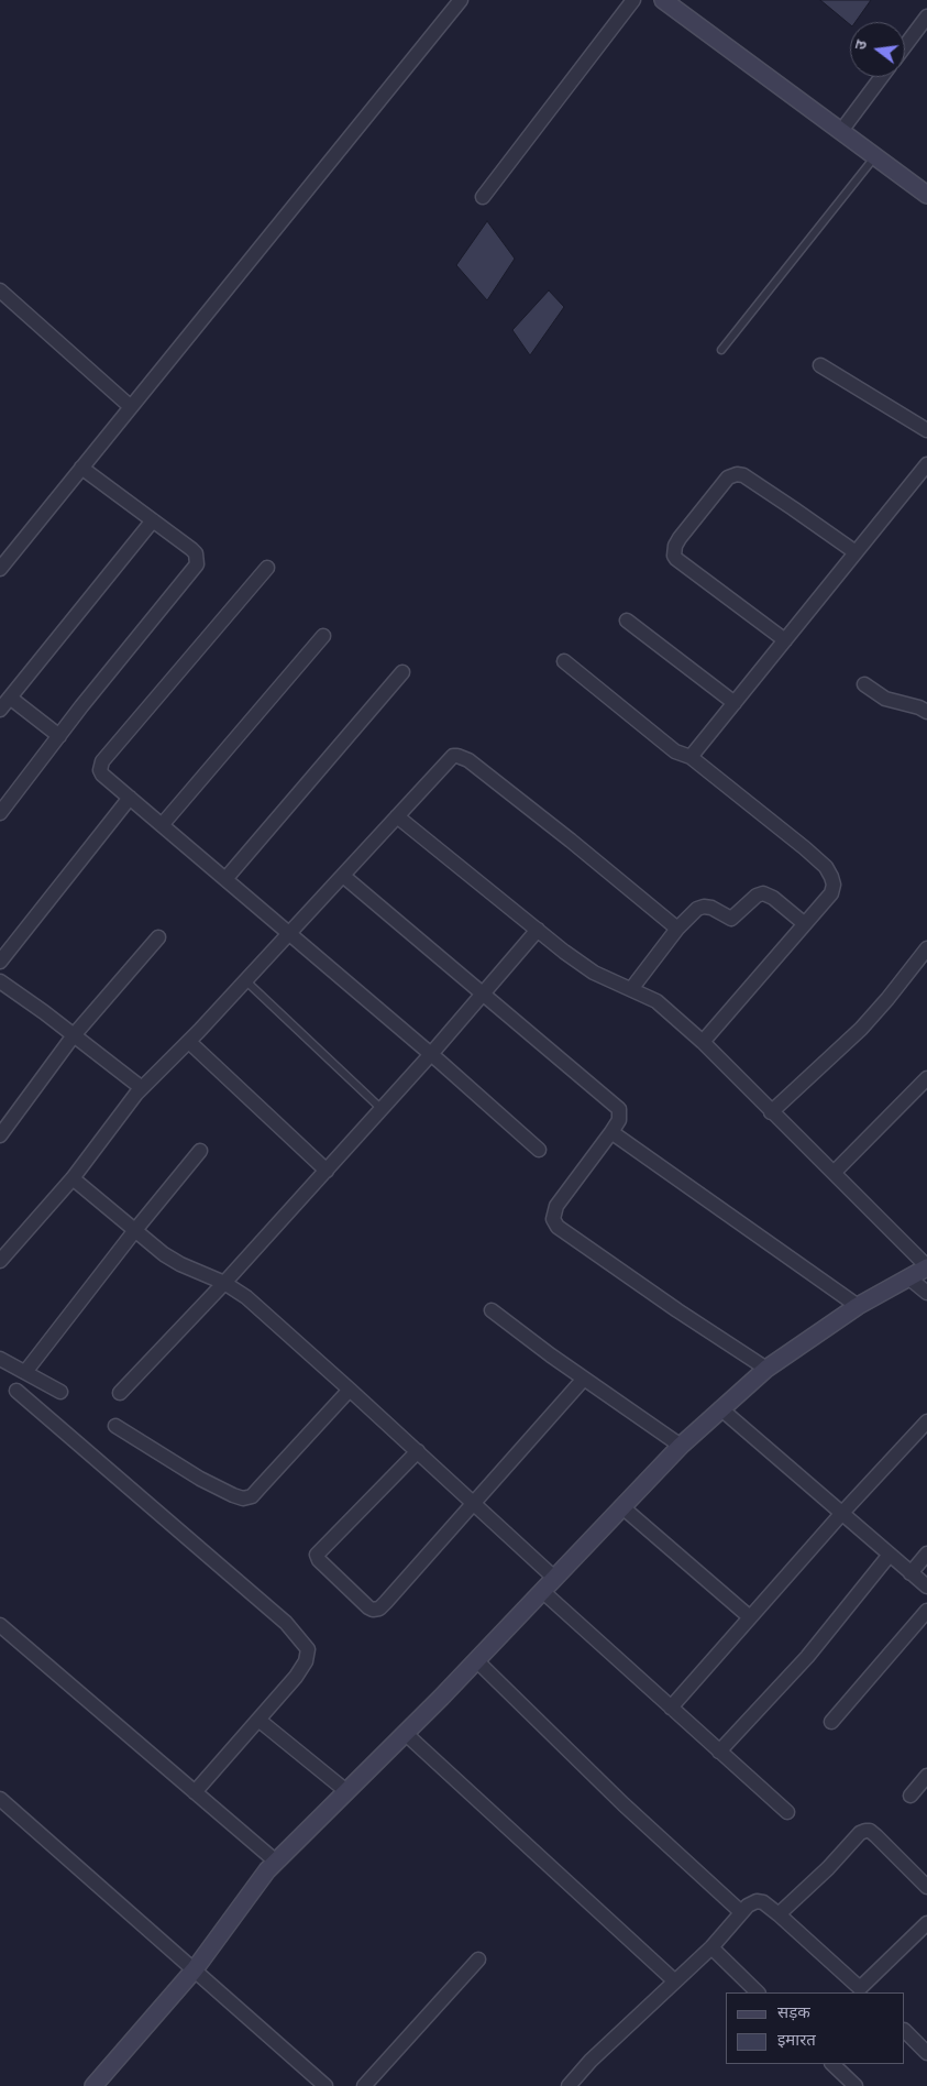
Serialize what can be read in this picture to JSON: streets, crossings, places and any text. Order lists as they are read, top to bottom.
{
  "legend": ["सड़क", "इमारत"],
  "north": "left"
}
